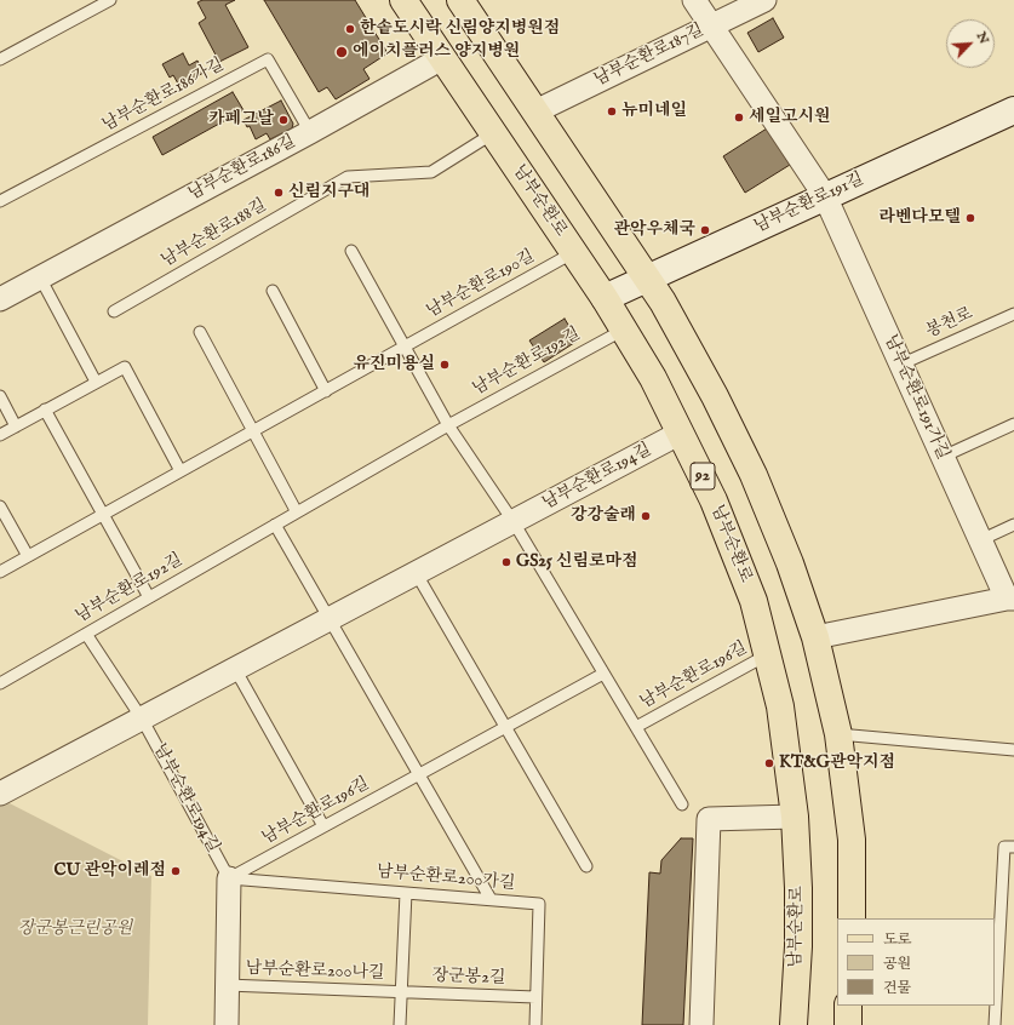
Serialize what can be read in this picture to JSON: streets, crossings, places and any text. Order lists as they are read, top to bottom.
{
  "streets": {
    "main road": ["남부순환로", "92"],
    "street": [
      "남부순환로187길",
      "남부순환로186길",
      "남부순환로191길",
      "남부순환로191가길",
      "남부순환로194길"
    ],
    "lane": [
      "남부순환로186가길",
      "남부순환로188길",
      "남부순환로190길",
      "봉천로",
      "남부순환로192길",
      "남부순환로196길",
      "남부순환로200가길",
      "남부순환로200나길",
      "장군봉2길"
    ]
  },
  "crossings": [
    ["남부순환로187길", "남부순환로191가길"],
    ["남부순환로186가길", "남부순환로186길"],
    ["남부순환로186길", "남부순환로"],
    ["남부순환로", "남부순환로191길"],
    ["남부순환로", "남부순환로188길"],
    ["남부순환로", "남부순환로190길"],
    ["남부순환로", "남부순환로192길"],
    ["남부순환로", "남부순환로194길"],
    ["남부순환로", "남부순환로196길"],
    ["남부순환로191길", "남부순환로191가길"],
    ["봉천로", "남부순환로191가길"],
    ["남부순환로192길", "남부순환로194길"],
    ["남부순환로194길", "남부순환로196길"],
    ["남부순환로194길", "남부순환로200가길"],
    ["남부순환로196길", "남부순환로200가길"],
    ["남부순환로200가길", "남부순환로200나길"],
    ["남부순환로200가길", "장군봉2길"],
    ["남부순환로200나길", "장군봉2길"]
  ],
  "parks": ["장군봉근린공원"],
  "places": [
    "한솥도시락 신림양지병원점",
    "에이치플러스 양지병원",
    "뉴미네일",
    "세일고시원",
    "카페그날",
    "신림지구대",
    "라벤다모텔",
    "관악우체국",
    "유진미용실",
    "강강술래",
    "GS25 신림로마점",
    "KT&G관악지점",
    "CU 관악이레점"
  ],
  "legend": ["도로", "공원", "건물"],
  "north": "top right"
}
